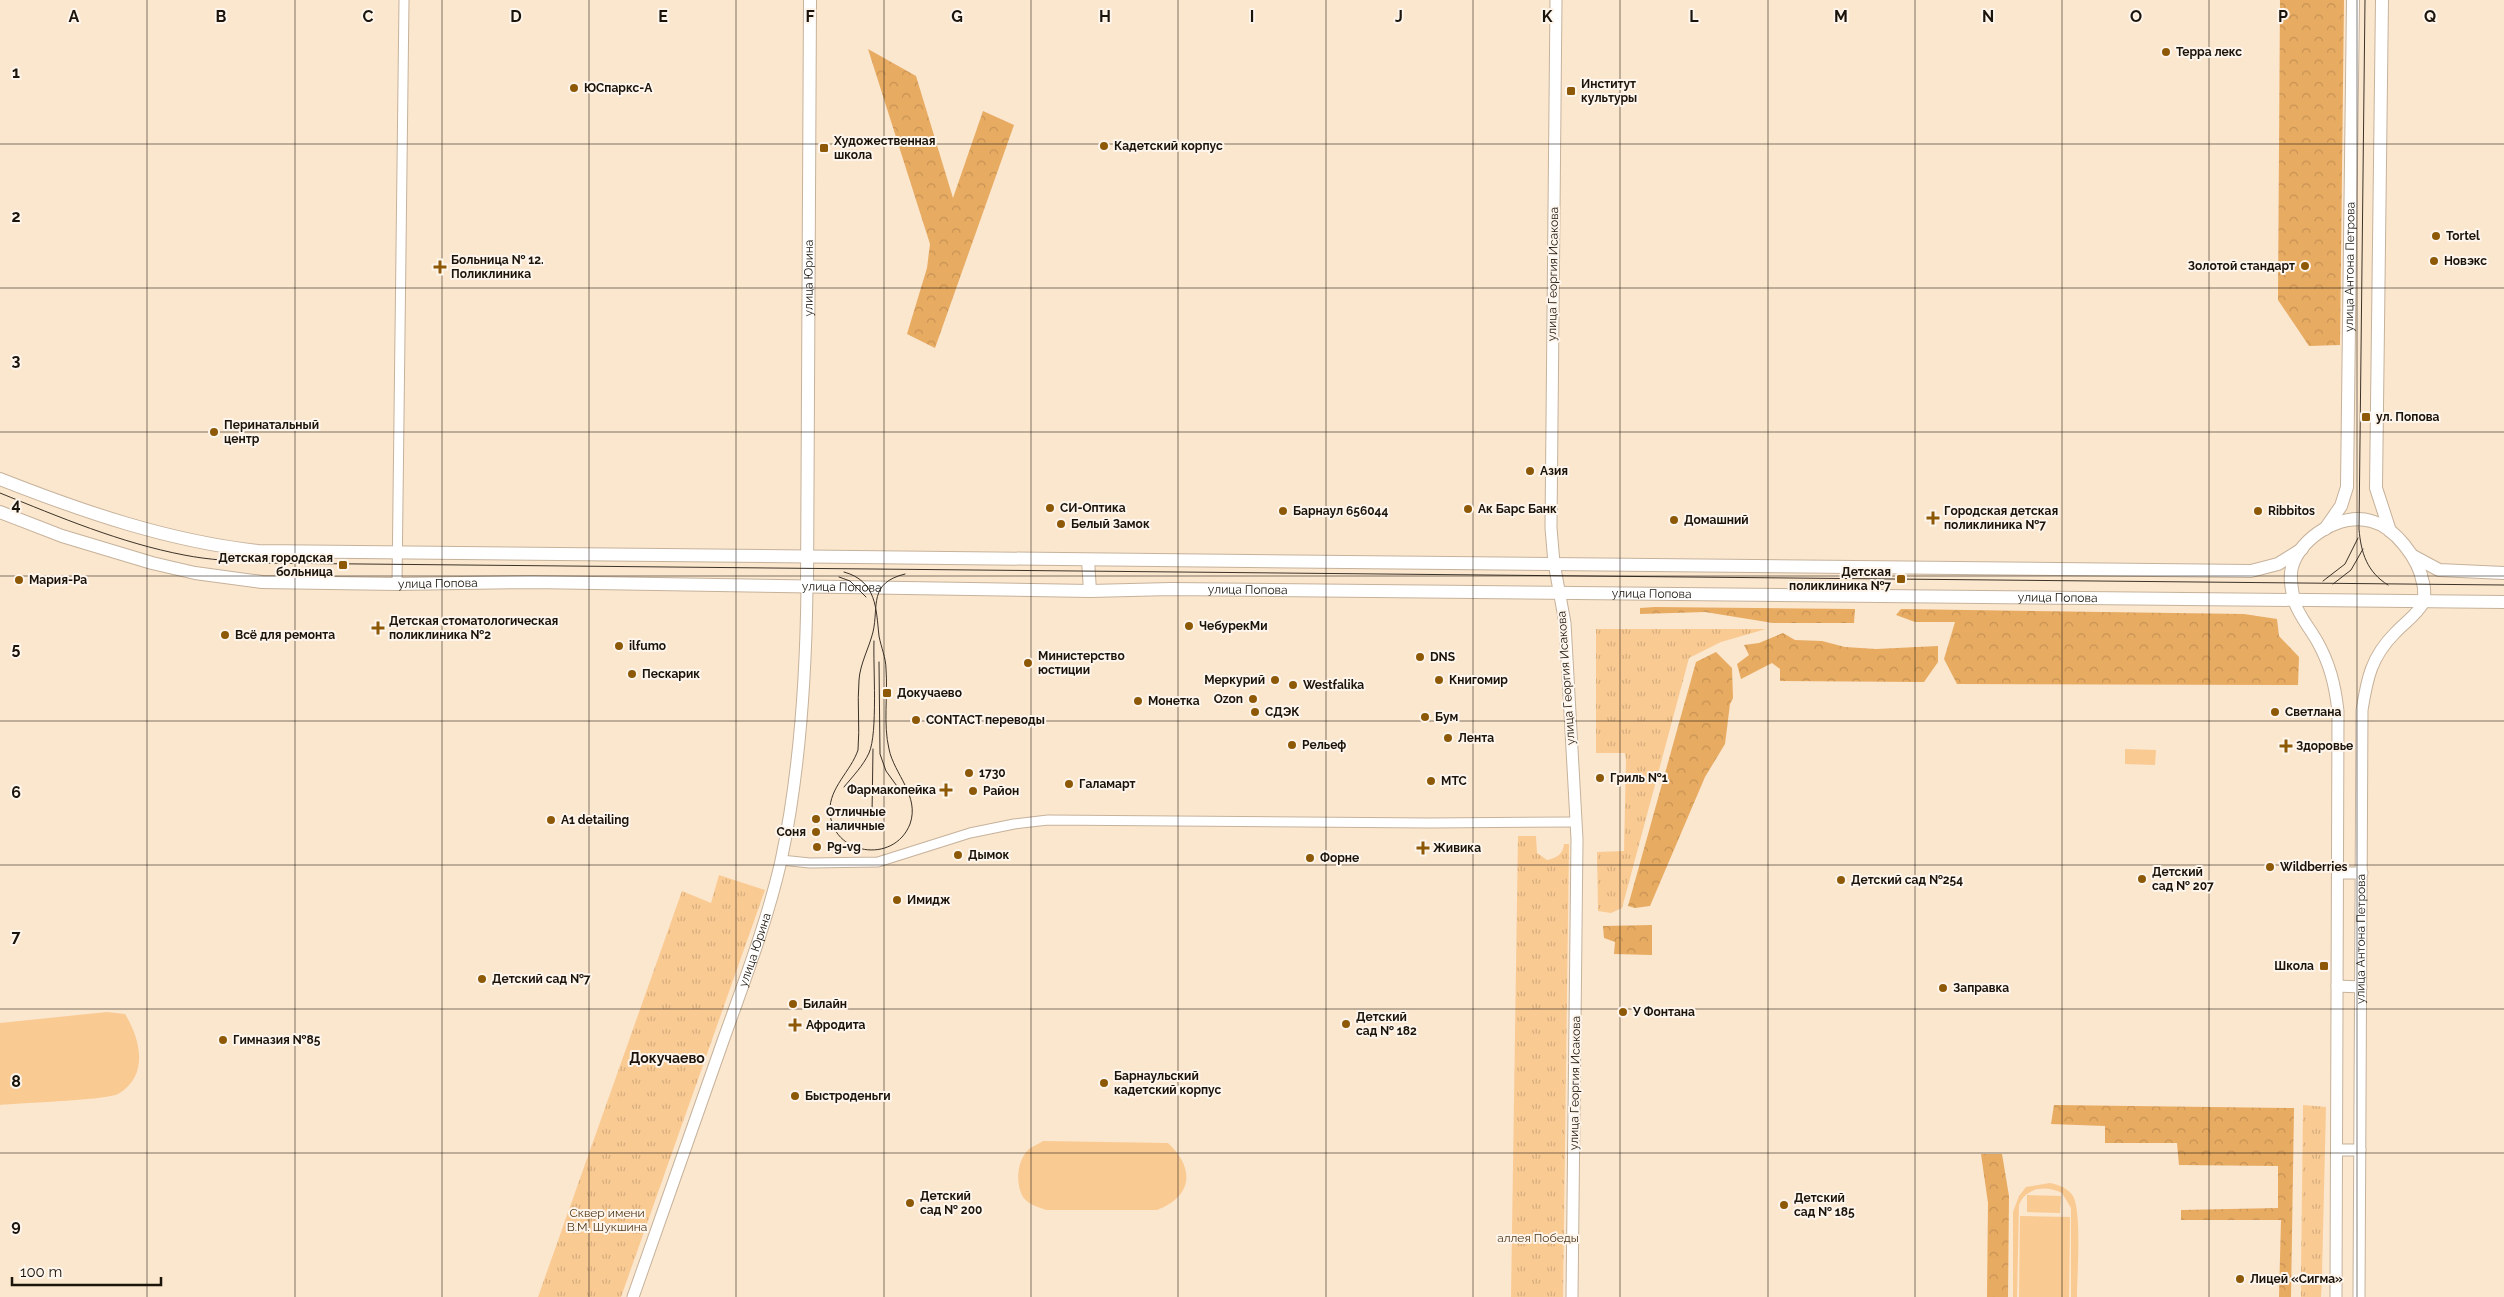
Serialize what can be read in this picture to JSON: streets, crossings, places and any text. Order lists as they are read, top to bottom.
{
  "streets": {
    "main road": ["улица Антона Петрова", "улица Юрина", "улица Попова"],
    "street": ["улица Георгия Исакова"]
  },
  "crossings": [
    ["улица Антона Петрова", "улица Попова"],
    ["улица Георгия Исакова", "улица Попова"],
    ["улица Юрина", "улица Попова"]
  ],
  "districts": ["Докучаево"],
  "parks": ["Сквер имени В.М. Шукшина", "аллея Победы"],
  "places": {
    "other": [
      "Терра лекс",
      "ЮСпаркс-А",
      "Кадетский корпус",
      "Tortel",
      "Новэкс",
      "Золотой стандарт",
      "Перинатальный центр",
      "Азия",
      "СИ-Оптика",
      "Ак Барс Банк",
      "Барнаул 656044",
      "Ribbitos",
      "Домашний",
      "Белый Замок",
      "Мария-Ра",
      "ЧебурекМи",
      "Всё для ремонта",
      "ilfumo",
      "DNS",
      "Министерство юстиции",
      "Пескарик",
      "Меркурий",
      "Книгомир",
      "Westfalika",
      "Ozon",
      "Монетка",
      "СДЭК",
      "Светлана",
      "Бум",
      "CONTACT переводы",
      "Лента",
      "Рельеф",
      "1730",
      "Гриль №1",
      "МТС",
      "Галамарт",
      "Район",
      "Отличные наличные",
      "A1 detailing",
      "Соня",
      "Pg-vg",
      "Дымок",
      "Форне",
      "Wildberries",
      "Детский сад № 207",
      "Детский сад №254",
      "Имидж",
      "Детский сад №7",
      "Заправка",
      "Билайн",
      "У Фонтана",
      "Детский сад № 182",
      "Гимназия №85",
      "Барнаульский кадетский корпус",
      "Быстроденьги",
      "Детский сад № 200",
      "Детский сад № 185",
      "Лицей «Сигма»"
    ],
    "transit": [
      "Институт культуры",
      "Художественная школа",
      "ул. Попова",
      "Детская городская больница",
      "Детская поликлиника №7",
      "Докучаево",
      "Школа"
    ],
    "health": [
      "Больница № 12. Поликлиника",
      "Городская детская поликлиника №7",
      "Детская стоматологическая поликлиника №2",
      "Здоровье",
      "Фармакопейка",
      "Живика",
      "Афродита"
    ]
  },
  "scale_bar": "100 m",
  "grid": {
    "columns": [
      "A",
      "B",
      "C",
      "D",
      "E",
      "F",
      "G",
      "H",
      "I",
      "J",
      "K",
      "L",
      "M",
      "N",
      "O",
      "P",
      "Q"
    ],
    "rows": [
      "1",
      "2",
      "3",
      "4",
      "5",
      "6",
      "7",
      "8",
      "9"
    ]
  }
}
